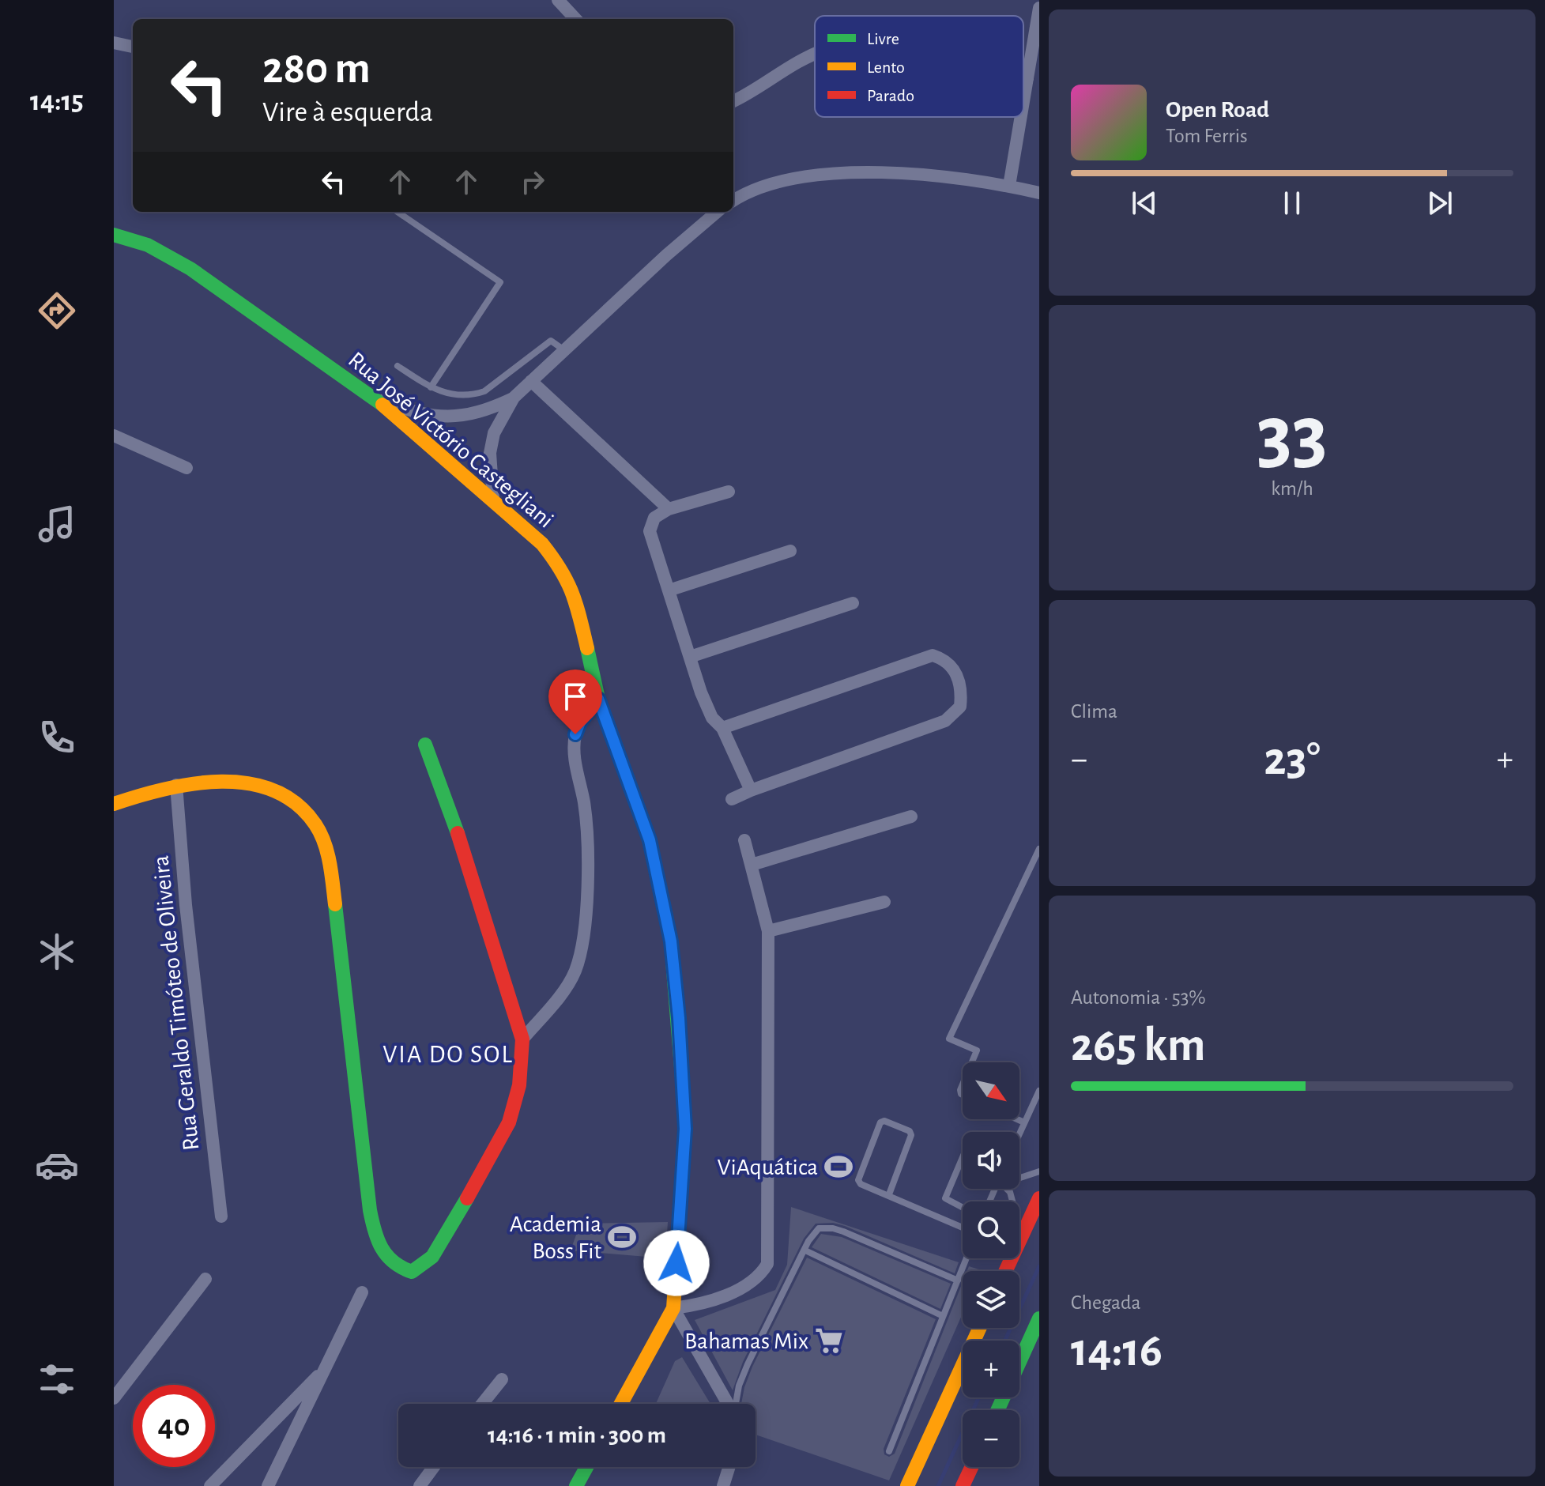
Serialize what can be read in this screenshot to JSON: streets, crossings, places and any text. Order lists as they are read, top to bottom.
{
  "streets": {
    "street": ["Rua José Victório Castegliani", "Rua Geraldo Timóteo de Oliveira"]
  },
  "districts": ["VIA DO SOL"],
  "places": {
    "sports": ["ViAquática", "Academia Boss Fit"],
    "supermarket": ["Bahamas Mix"]
  },
  "legend": ["Livre", "Lento", "Parado"],
  "north": "bottom right",
  "page": {
    "tabs": "14:15",
    "turn": ["280 m", "Vire à esquerda"],
    "song": ["Open Road", "Tom Ferris"],
    "tile": [
      ["33", "km/h"],
      "Clima",
      ["Autonomia · 53%", "265 km"],
      ["Chegada", "14:16"]
    ],
    "heat": ["−", "23°", "+"],
    "map_buttons": ["+", "−"],
    "limit": "40",
    "trip": "14:16 · 1 min · 300 m"
  }
}
